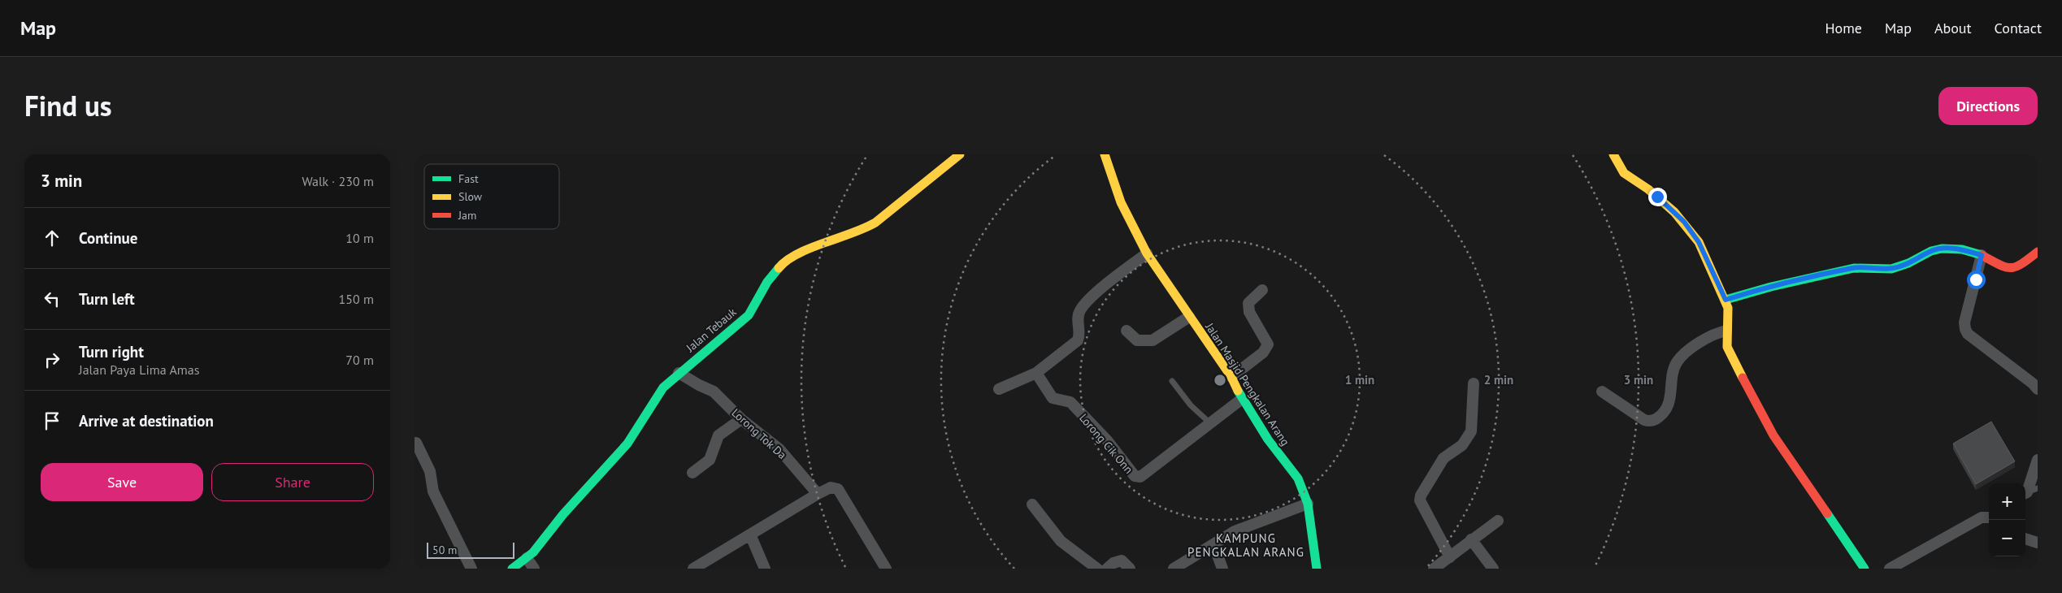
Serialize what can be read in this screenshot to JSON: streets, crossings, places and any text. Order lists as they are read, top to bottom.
{
  "streets": {
    "street": [
      "Jalan Tebauk",
      "Jalan Masjid Pengkalan Arang",
      "Lorong Tok Da",
      "Lorong Cik Onn"
    ]
  },
  "crossings": [
    ["Jalan Tebauk", "Lorong Tok Da"],
    ["Jalan Masjid Pengkalan Arang", "Lorong Cik Onn"]
  ],
  "districts": ["KAMPUNG PENGKALAN ARANG"],
  "legend": ["Fast", "Slow", "Jam"],
  "scale_bar": "50 m",
  "page": {
    "header": "Map",
    "nav": [
      "Home",
      "Map",
      "About",
      "Contact"
    ],
    "title": "Find us",
    "buttons": [
      "Directions",
      ["Save", "Share"]
    ],
    "heading": ["3 min", "Walk · 230 m"],
    "list": [
      ["Continue", "10 m"],
      ["Turn left", "150 m"],
      ["Turn right", "Jalan Paya Lima Amas", "70 m"],
      "Arrive at destination"
    ],
    "map_buttons": ["+", "−"],
    "scale": "50 m"
  },
  "rings": ["1 min", "2 min", "3 min"]
}
